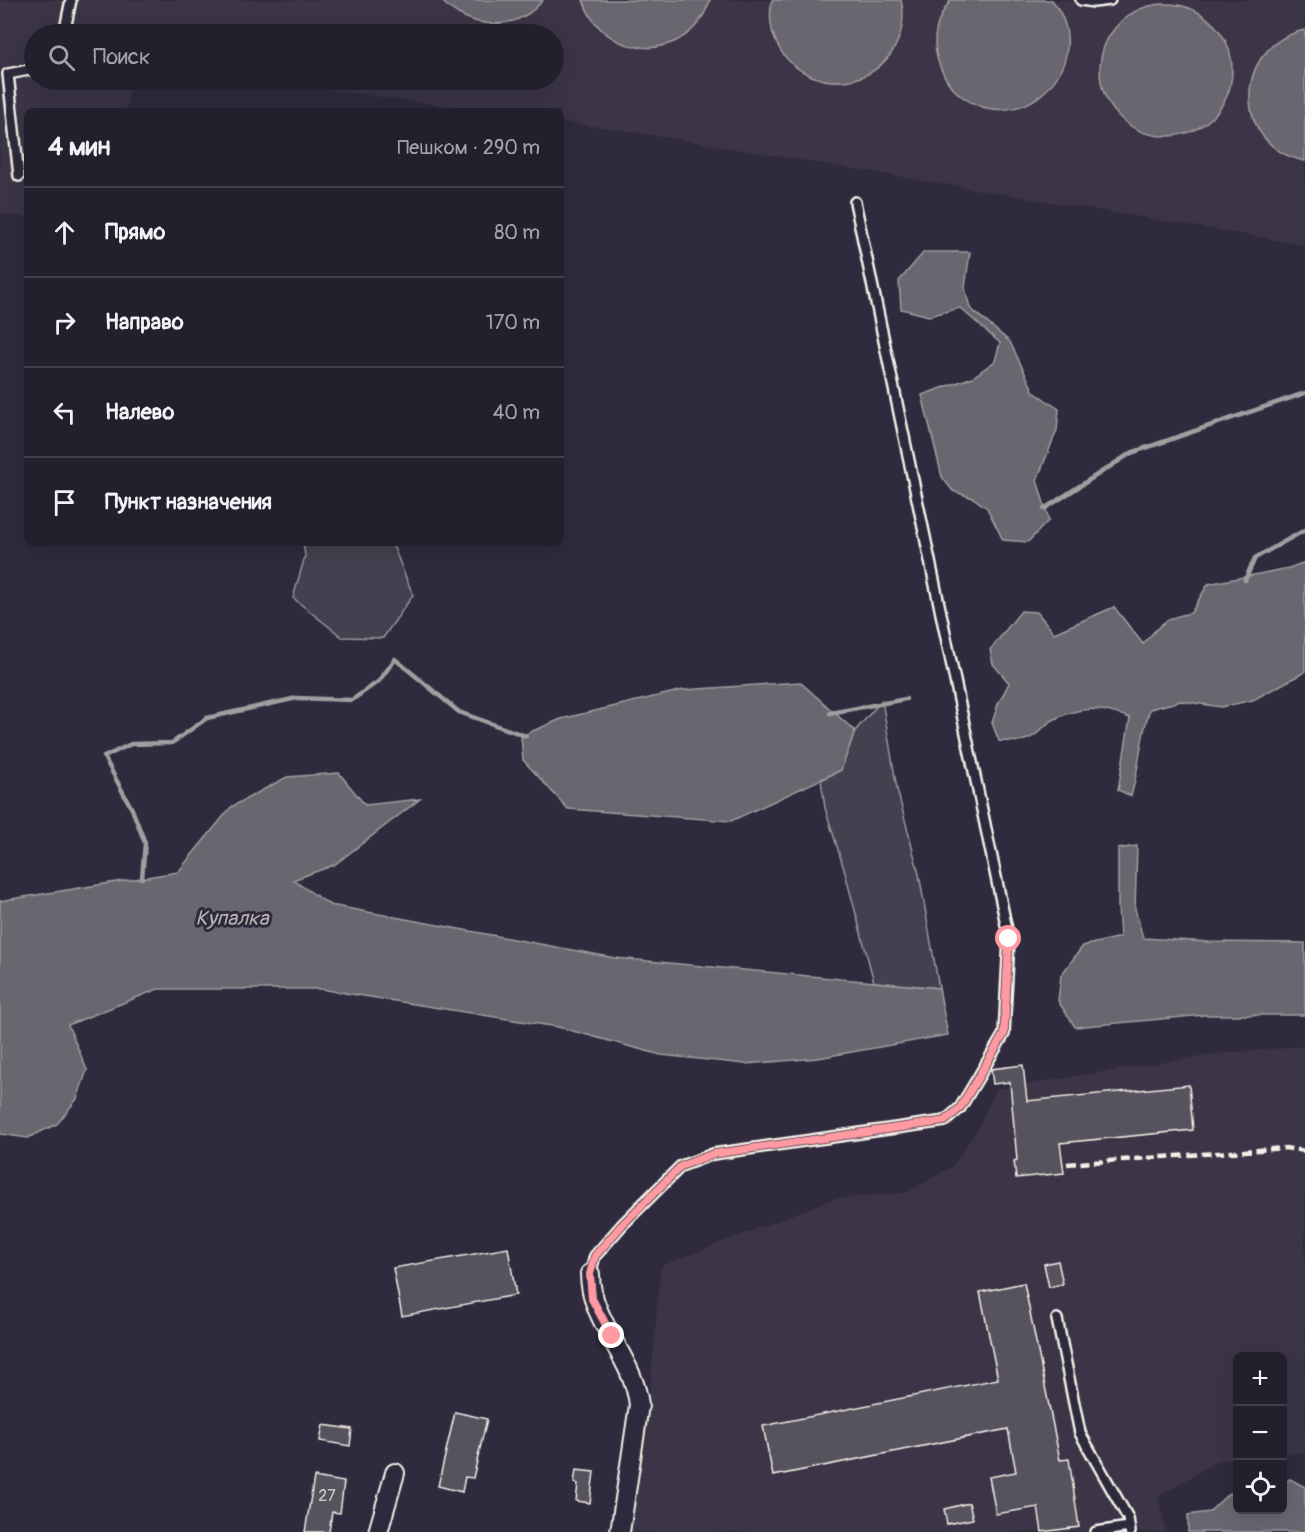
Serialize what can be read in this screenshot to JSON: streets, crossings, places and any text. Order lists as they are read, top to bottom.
{
  "water": ["Купалка"],
  "house_numbers": ["27"],
  "page": {
    "search": "Поиск",
    "heading": ["4 мин", "Пешком · 290 m"],
    "list": [
      ["Прямо", "80 m"],
      ["Направо", "170 m"],
      ["Налево", "40 m"],
      "Пункт назначения"
    ],
    "map_buttons": ["+", "−"]
  }
}
